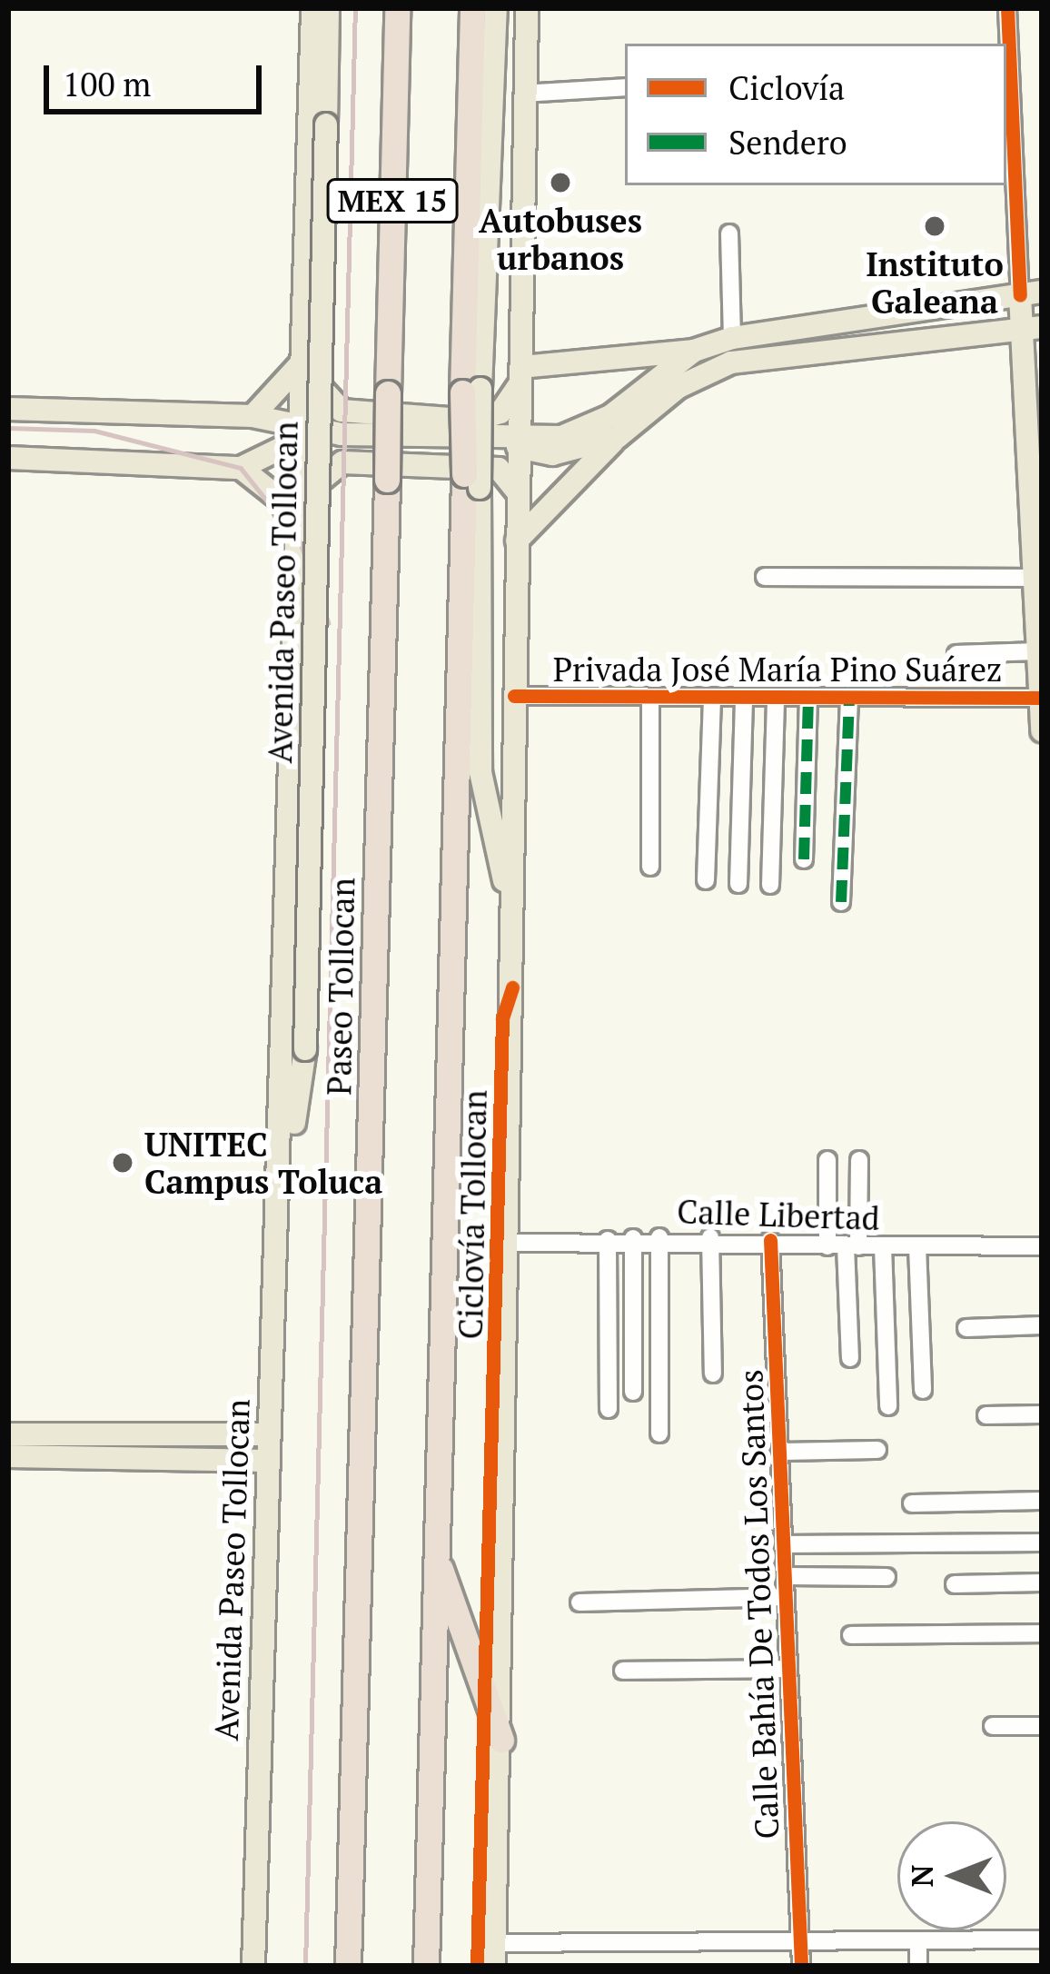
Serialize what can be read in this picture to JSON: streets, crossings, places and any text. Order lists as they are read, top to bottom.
{
  "streets": {
    "highway": ["MEX 15", "Paseo Tollocan"],
    "main road": ["Avenida Paseo Tollocan"],
    "street": ["Privada José María Pino Suárez", "Calle Libertad", "Calle Bahía De Todos Los Santos"],
    "cycle path": ["Ciclovía Tollocan"]
  },
  "crossings": [
    ["Calle Libertad", "Calle Bahía De Todos Los Santos"]
  ],
  "places": ["Autobuses urbanos", "Instituto Galeana", "UNITEC Campus Toluca"],
  "legend": ["Ciclovía", "Sendero"],
  "scale_bar": "100 m",
  "north": "left"
}
